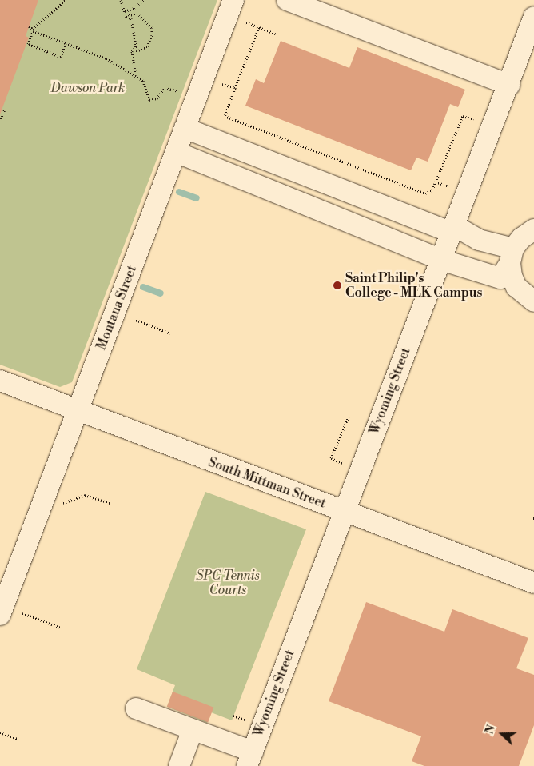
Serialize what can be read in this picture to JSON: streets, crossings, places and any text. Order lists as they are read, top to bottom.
{
  "streets": {
    "street": ["Montana Street", "Wyoming Street", "South Mittman Street"]
  },
  "crossings": [
    ["Montana Street", "South Mittman Street"],
    ["Wyoming Street", "South Mittman Street"]
  ],
  "parks": ["Dawson Park", "SPC Tennis Courts"],
  "places": ["Saint Philip's College - MLK Campus"],
  "north": "left"
}
